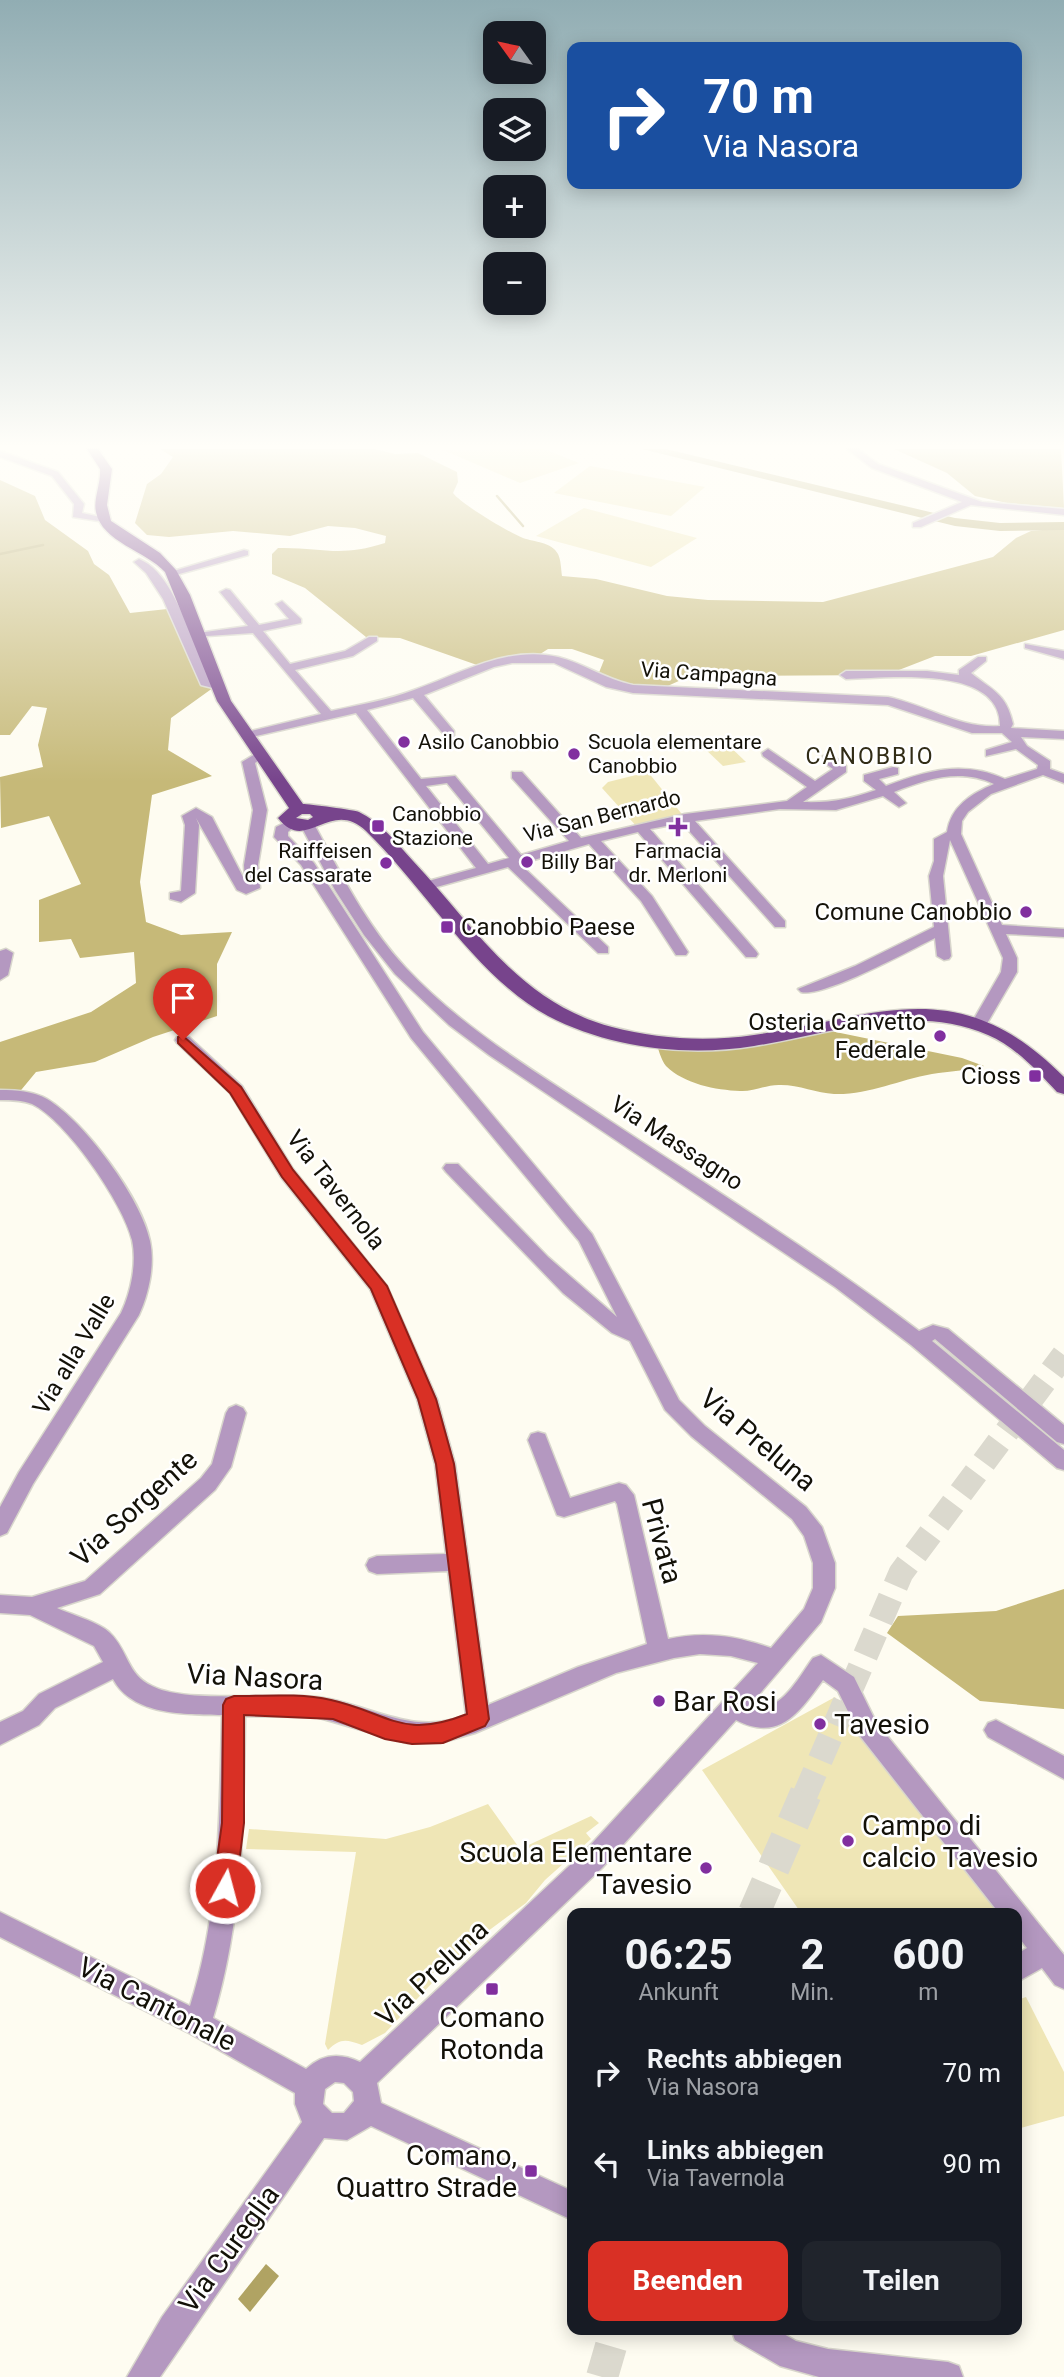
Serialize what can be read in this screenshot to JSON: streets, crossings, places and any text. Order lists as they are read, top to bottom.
{
  "streets": {
    "street": [
      "Via Campagna",
      "Via San Bernardo",
      "Via Massagno",
      "Via Tavernola",
      "Via alla Valle",
      "Via Preluna",
      "Via Sorgente",
      "Privata",
      "Via Nasora",
      "Via Cantonale",
      "Via Cureglia"
    ]
  },
  "crossings": [
    ["Via Tavernola", "Via Nasora"],
    ["Via Preluna", "Via Nasora"],
    ["Via Preluna", "Via Cantonale"],
    ["Via Preluna", "Via Cureglia"],
    ["Via Sorgente", "Via Nasora"],
    ["Privata", "Via Nasora"],
    ["Via Cantonale", "Via Cureglia"]
  ],
  "districts": ["CANOBBIO"],
  "places": {
    "other": [
      "Asilo Canobbio",
      "Scuola elementare Canobbio",
      "Billy Bar",
      "Raiffeisen del Cassarate",
      "Comune Canobbio",
      "Osteria Canvetto Federale",
      "Bar Rosi",
      "Tavesio",
      "Campo di calcio Tavesio",
      "Scuola Elementare Tavesio"
    ],
    "transit": [
      "Canobbio Stazione",
      "Canobbio Paese",
      "Cioss",
      "Comano Rotonda",
      "Comano, Quattro Strade"
    ],
    "health": ["Farmacia dr. Merloni"]
  },
  "north": "top left",
  "page": {
    "map_buttons": ["+", "−"],
    "turn": ["70 m", "Via Nasora"],
    "eta": [
      "06:25",
      "Ankunft",
      "2",
      "Min.",
      "600",
      "m"
    ],
    "list": [
      {
        "name": "Rechts abbiegen",
        "note": "Via Nasora",
        "value": "70 m"
      },
      {
        "name": "Links abbiegen",
        "note": "Via Tavernola",
        "value": "90 m"
      }
    ],
    "buttons": ["Beenden", "Teilen"]
  }
}
